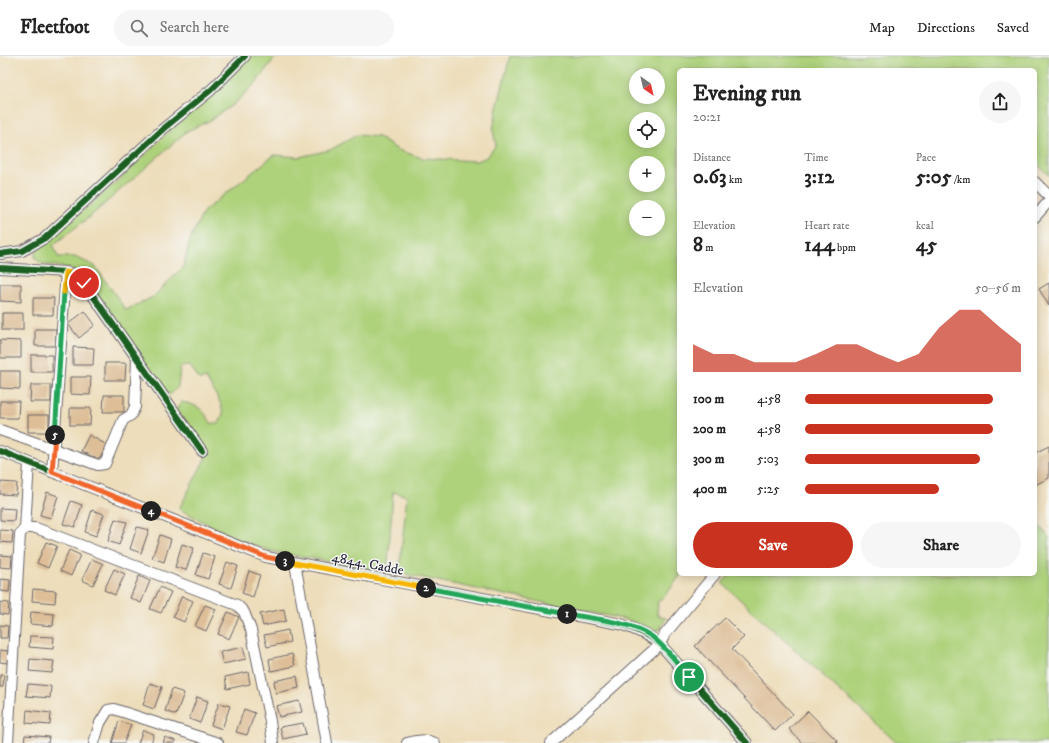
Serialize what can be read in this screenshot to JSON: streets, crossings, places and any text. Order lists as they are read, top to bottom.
{
  "streets": {
    "street": ["4844. Cadde"]
  },
  "north": "bottom right",
  "page": {
    "header": "Fleetfoot",
    "search": "Search here",
    "nav": ["Map", "Directions", "Saved"],
    "map_buttons": ["+", "−"],
    "heading": ["Evening run", "20:21"],
    "stats": [
      ["Distance", "0.63 km"],
      ["Time", "3:12"],
      ["Pace", "5:05 /km"],
      ["Elevation", "8 m"],
      ["Heart rate", "144 bpm"],
      ["kcal", "45"]
    ],
    "chart": ["Elevation", "50–56 m"],
    "list": [
      {
        "name": "100 m",
        "note": "4:58"
      },
      {
        "name": "200 m",
        "note": "4:58"
      },
      {
        "name": "300 m",
        "note": "5:03"
      },
      {
        "name": "400 m",
        "note": "5:25"
      }
    ],
    "pins": [
      "5",
      "4",
      "3",
      "2",
      "1"
    ],
    "buttons": ["Save", "Share"]
  }
}
